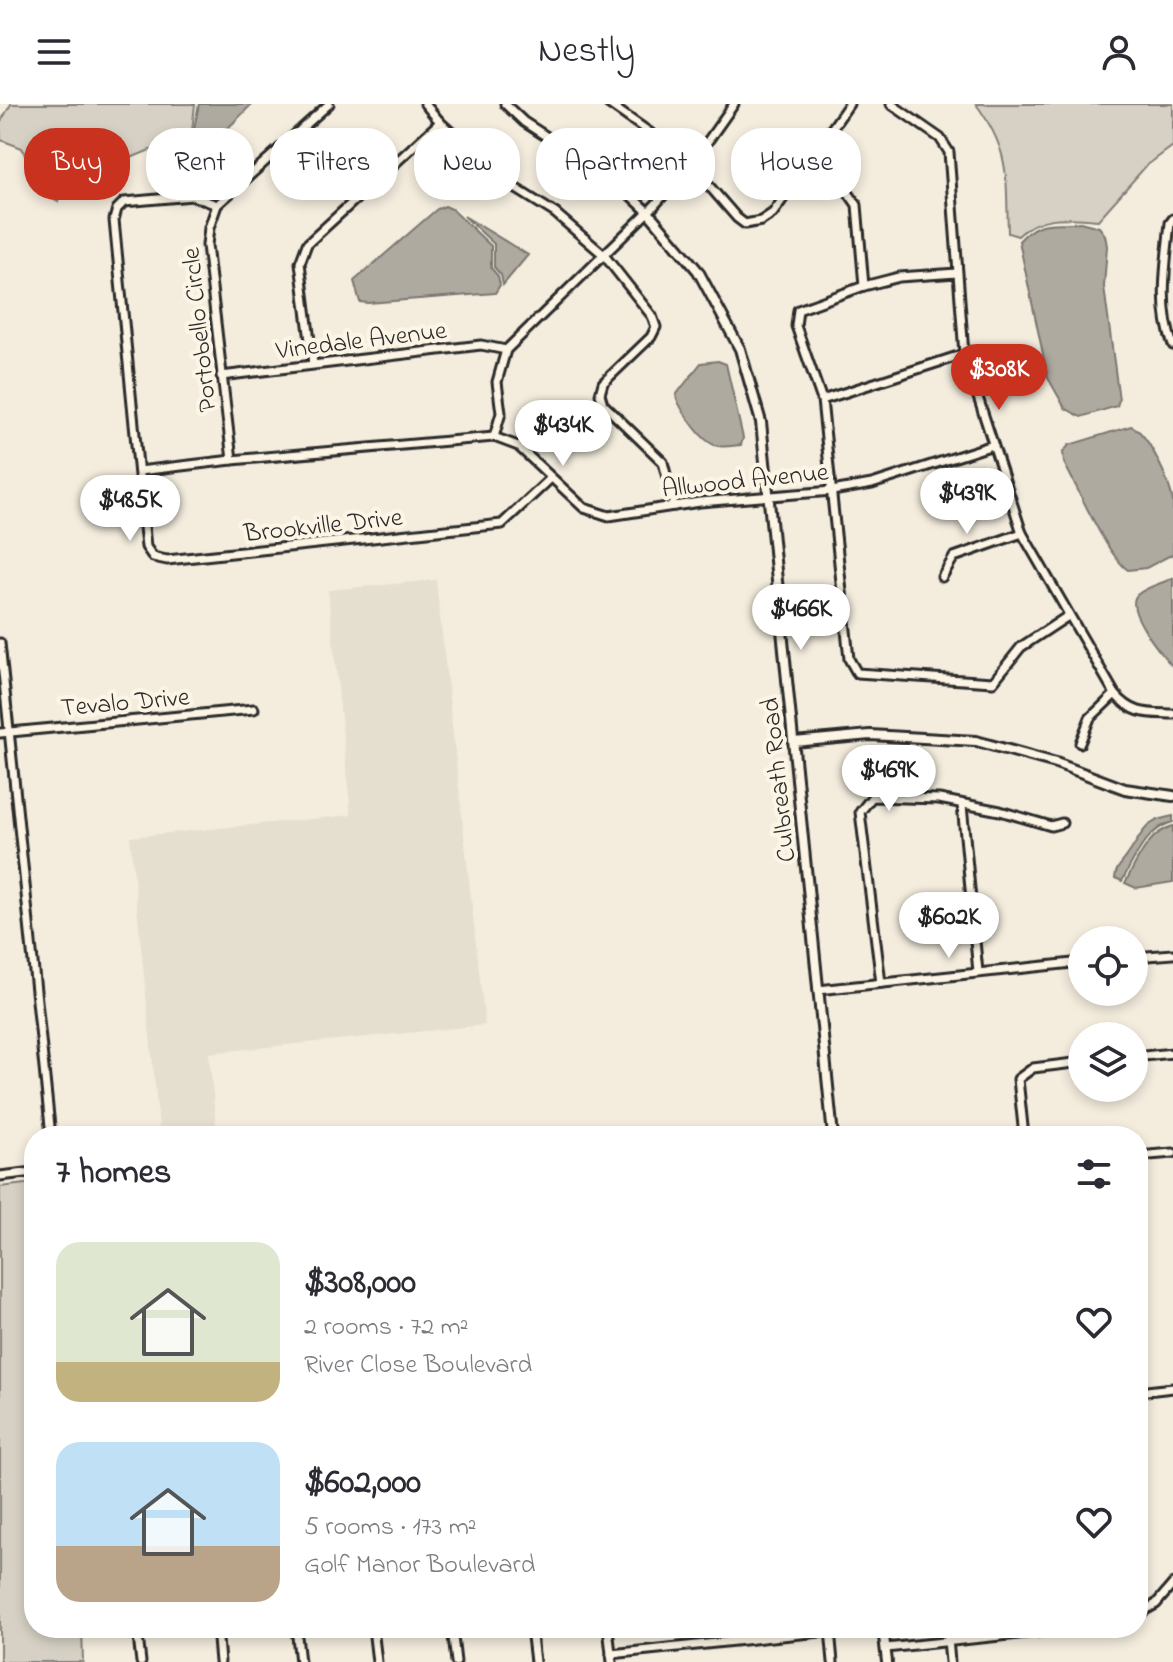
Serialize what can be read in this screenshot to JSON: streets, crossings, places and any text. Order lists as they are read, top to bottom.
{
  "streets": {
    "street": [
      "Portobello Circle",
      "Vinedale Avenue",
      "Allwood Avenue",
      "Brookville Drive",
      "Tevalo Drive",
      "Culbreath Road"
    ]
  },
  "crossings": [
    ["Portobello Circle", "Vinedale Avenue"],
    ["Portobello Circle", "Brookville Drive"],
    ["Allwood Avenue", "Brookville Drive"],
    ["Allwood Avenue", "Culbreath Road"]
  ],
  "page": {
    "header": "Nestly",
    "chip": [
      "Buy",
      "Rent",
      "Filters",
      "New",
      "Apartment",
      "House"
    ],
    "price": [
      "$308K",
      "$434K",
      "$439K",
      "$485K",
      "$466K",
      "$469K",
      "$602K"
    ],
    "heading": "7 homes",
    "list": [
      {
        "name": "$308,000",
        "note": "2 rooms · 72 m² · River Close Boulevard"
      },
      {
        "name": "$602,000",
        "note": "5 rooms · 173 m² · Golf Manor Boulevard"
      }
    ]
  }
}
